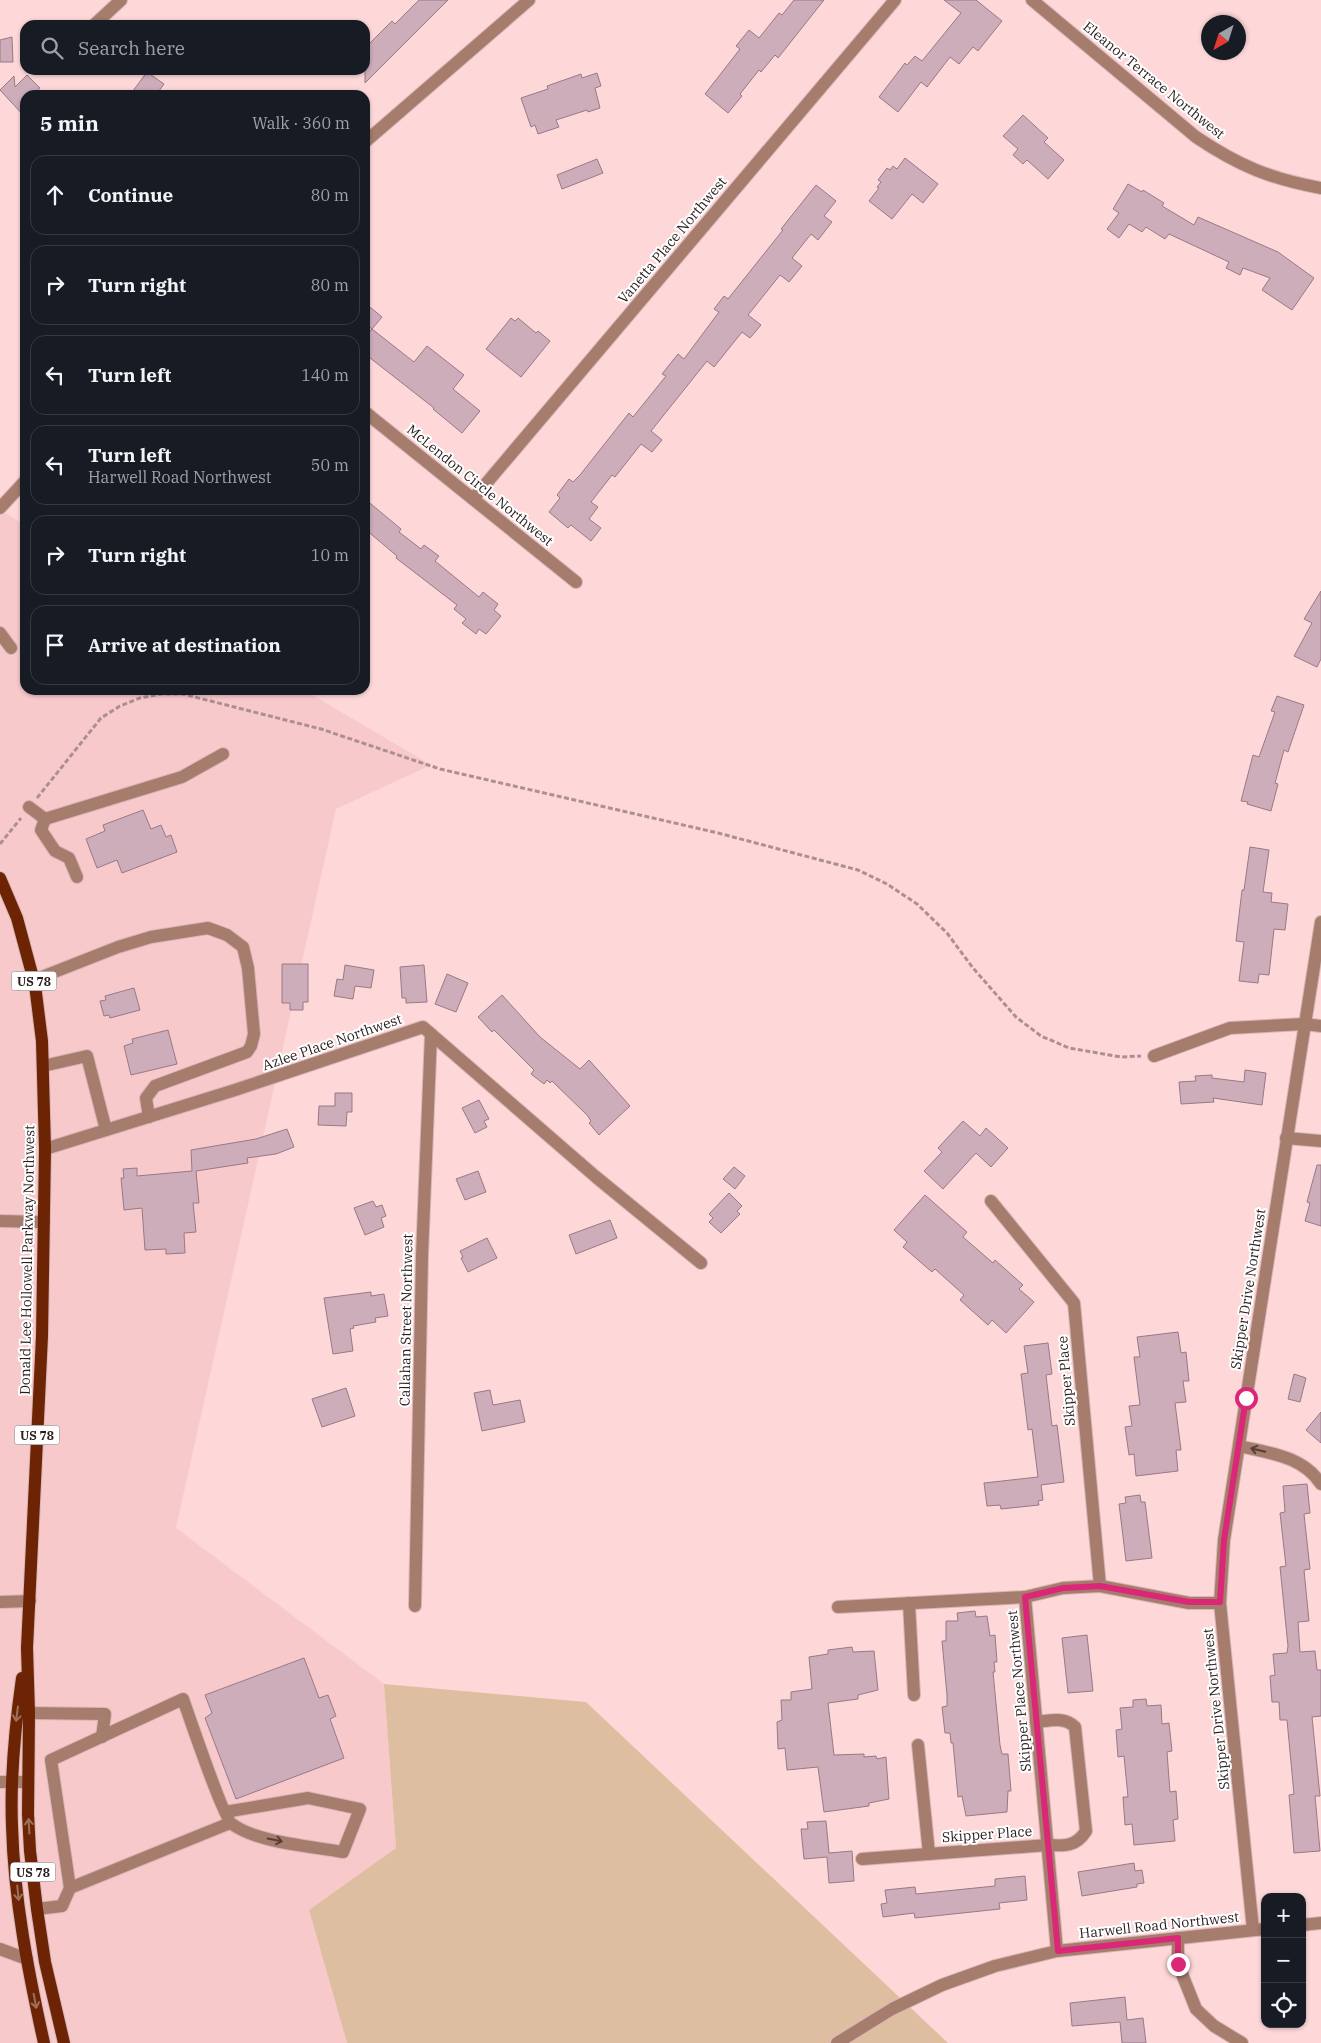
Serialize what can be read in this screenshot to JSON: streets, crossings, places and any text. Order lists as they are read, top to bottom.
{
  "streets": {
    "main road": ["US 78", "Donald Lee Hollowell Parkway Northwest"],
    "street": [
      "Eleanor Terrace Northwest",
      "Vanetta Place Northwest",
      "McLendon Circle Northwest",
      "Azlee Place Northwest",
      "Skipper Drive Northwest",
      "Callahan Street Northwest",
      "Skipper Place",
      "Skipper Place Northwest",
      "Harwell Road Northwest"
    ]
  },
  "crossings": [
    ["Vanetta Place Northwest", "McLendon Circle Northwest"],
    ["Azlee Place Northwest", "Donald Lee Hollowell Parkway Northwest"],
    ["Azlee Place Northwest", "Callahan Street Northwest"],
    ["Skipper Drive Northwest", "Skipper Place Northwest"],
    ["Skipper Drive Northwest", "Harwell Road Northwest"],
    ["Skipper Place", "Skipper Place Northwest"],
    ["Skipper Place Northwest", "Harwell Road Northwest"]
  ],
  "north": "bottom left",
  "page": {
    "search": "Search here",
    "heading": ["5 min", "Walk · 360 m"],
    "list": [
      ["Continue", "80 m"],
      ["Turn right", "80 m"],
      ["Turn left", "140 m"],
      ["Turn left", "Harwell Road Northwest", "50 m"],
      ["Turn right", "10 m"],
      "Arrive at destination"
    ],
    "map_buttons": ["+", "−"]
  }
}
